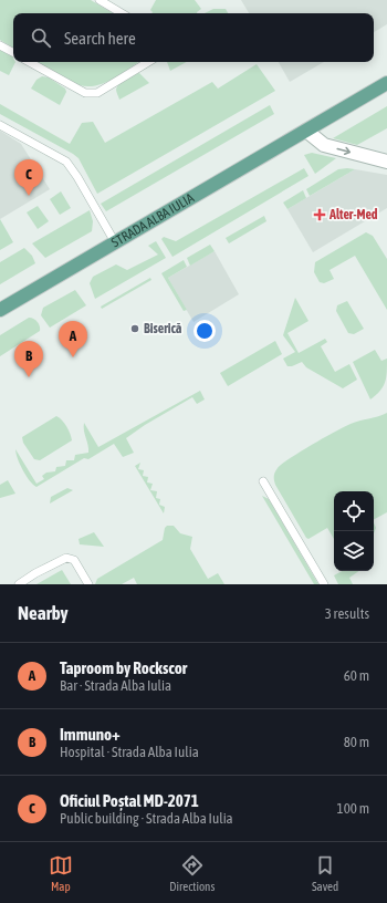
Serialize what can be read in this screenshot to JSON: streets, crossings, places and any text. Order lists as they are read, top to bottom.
{
  "streets": {
    "main road": ["STRADA ALBA IULIA"]
  },
  "places": {
    "health": ["Alter-Med"],
    "other": ["Biserică"]
  },
  "page": {
    "search": "Search here",
    "pins": ["C", "A", "B"],
    "heading": ["Nearby", "3 results"],
    "list": [
      {
        "mark": "A",
        "name": "Taproom by Rockscor",
        "note": "Bar · Strada Alba Iulia",
        "value": "60 m"
      },
      {
        "mark": "B",
        "name": "Immuno+",
        "note": "Hospital · Strada Alba Iulia",
        "value": "80 m"
      },
      {
        "mark": "C",
        "name": "Oficiul Poștal MD-2071",
        "note": "Public building · Strada Alba Iulia",
        "value": "100 m"
      }
    ],
    "nav": ["Map", "Directions", "Saved"]
  }
}
